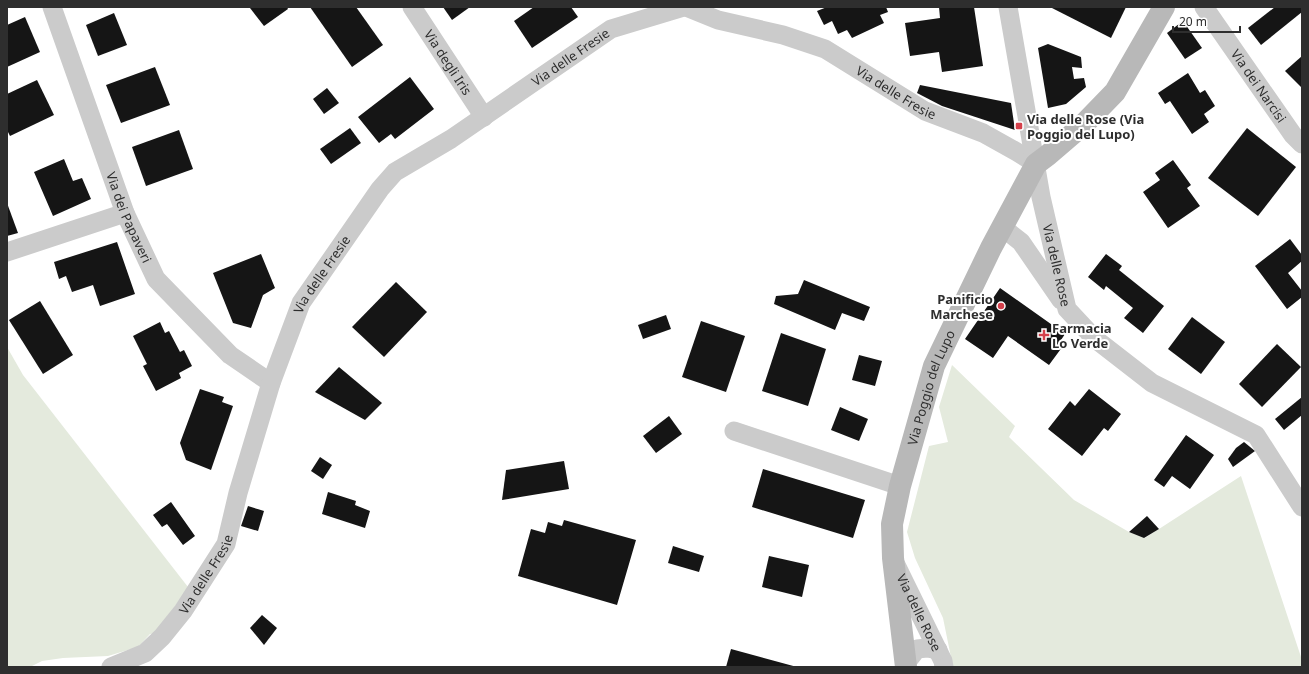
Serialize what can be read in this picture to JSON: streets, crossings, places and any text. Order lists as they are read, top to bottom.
{
  "streets": {
    "street": [
      "Via delle Fresie",
      "Via degli Iris",
      "Via dei Narcisi",
      "Via dei Papaveri",
      "Via delle Rose",
      "Via Poggio del Lupo"
    ]
  },
  "crossings": [
    ["Via delle Fresie", "Via degli Iris"],
    ["Via delle Fresie", "Via dei Papaveri"],
    ["Via delle Fresie", "Via delle Rose"],
    ["Via delle Fresie", "Via Poggio del Lupo"],
    ["Via delle Rose", "Via Poggio del Lupo"]
  ],
  "places": {
    "transit": ["Via delle Rose (Via Poggio del Lupo)"],
    "other": ["Panificio Marchese"],
    "health": ["Farmacia Lo Verde"]
  },
  "scale_bar": "20 m"
}
